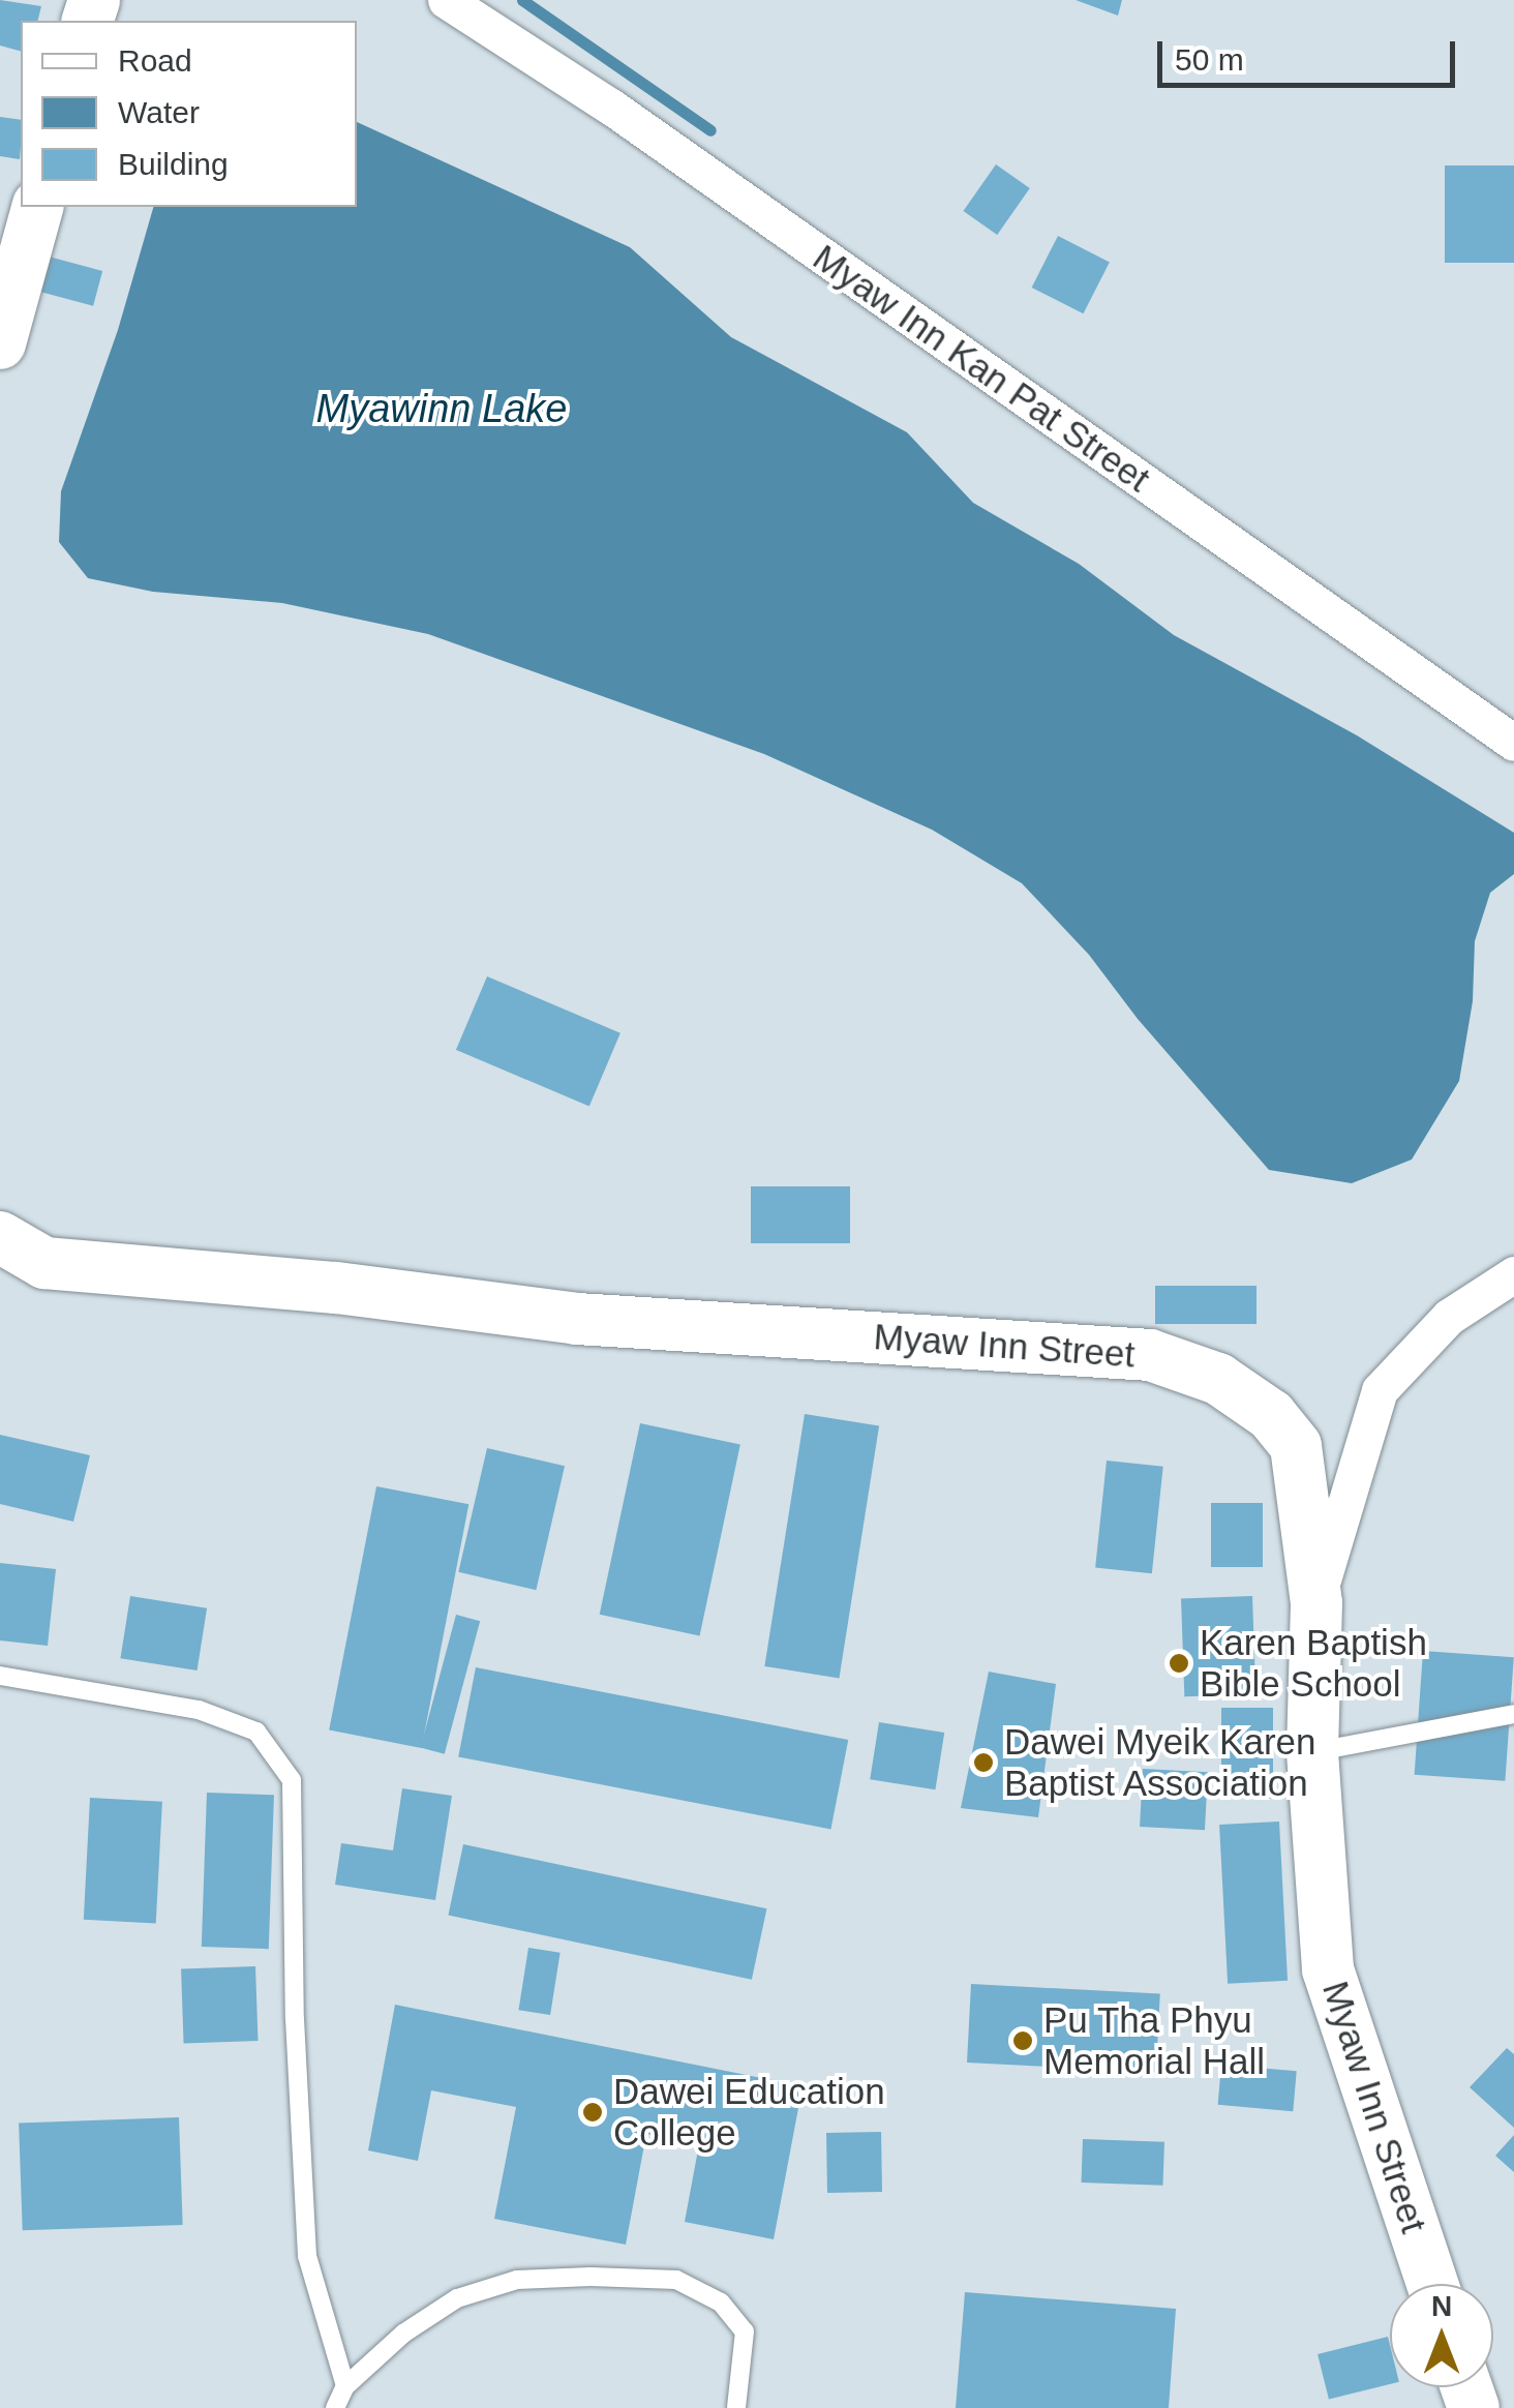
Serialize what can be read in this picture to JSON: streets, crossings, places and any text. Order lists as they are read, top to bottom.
{
  "streets": {
    "street": ["Myaw Inn Kan Pat Street", "Myaw Inn Street"]
  },
  "water": ["Myawinn Lake"],
  "places": [
    "Karen Baptish Bible School",
    "Dawei Myeik Karen Baptist Association",
    "Pu Tha Phyu Memorial Hall",
    "Dawei Education College"
  ],
  "legend": ["Road", "Water", "Building"],
  "scale_bar": "50 m",
  "north": "top"
}
